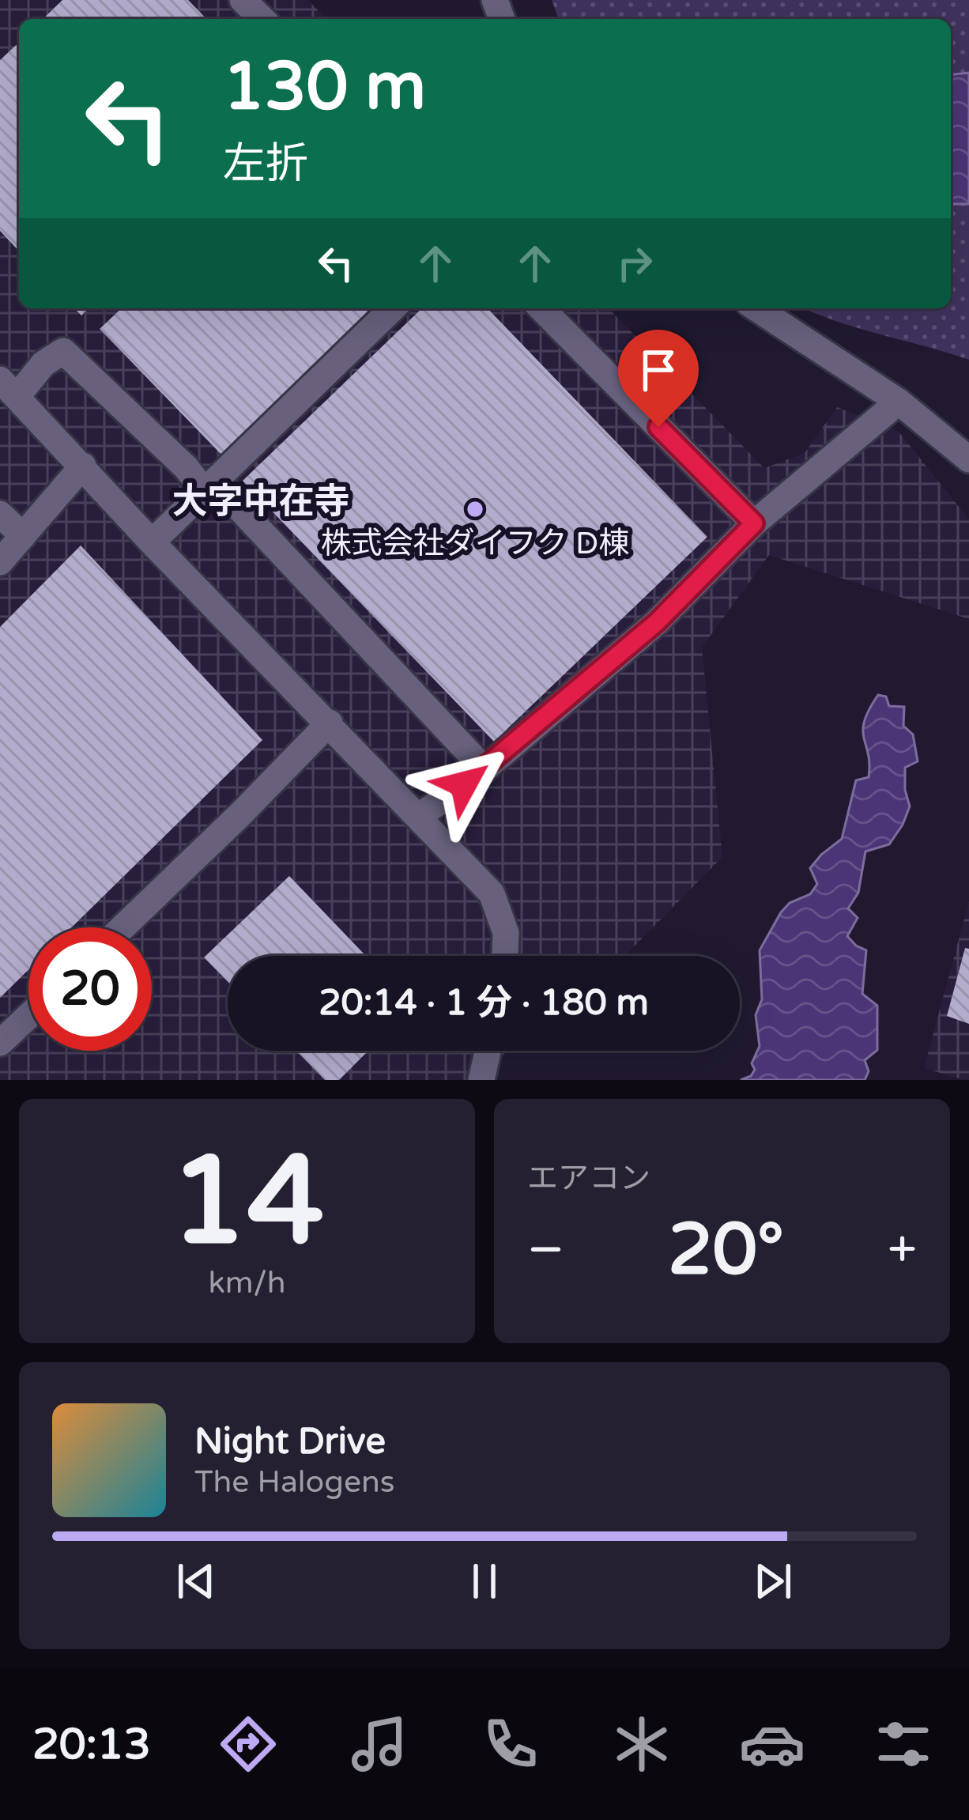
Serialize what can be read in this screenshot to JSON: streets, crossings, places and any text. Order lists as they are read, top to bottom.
{
  "districts": ["大字中在寺"],
  "places": ["株式会社ダイフク D棟"],
  "page": {
    "turn": ["130 m", "左折"],
    "limit": "20",
    "trip": "20:14 · 1 分 · 180 m",
    "tile": [
      ["14", "km/h"],
      "エアコン"
    ],
    "heat": ["−", "20°", "+"],
    "song": ["Night Drive", "The Halogens"],
    "tabs": "20:13"
  }
}
